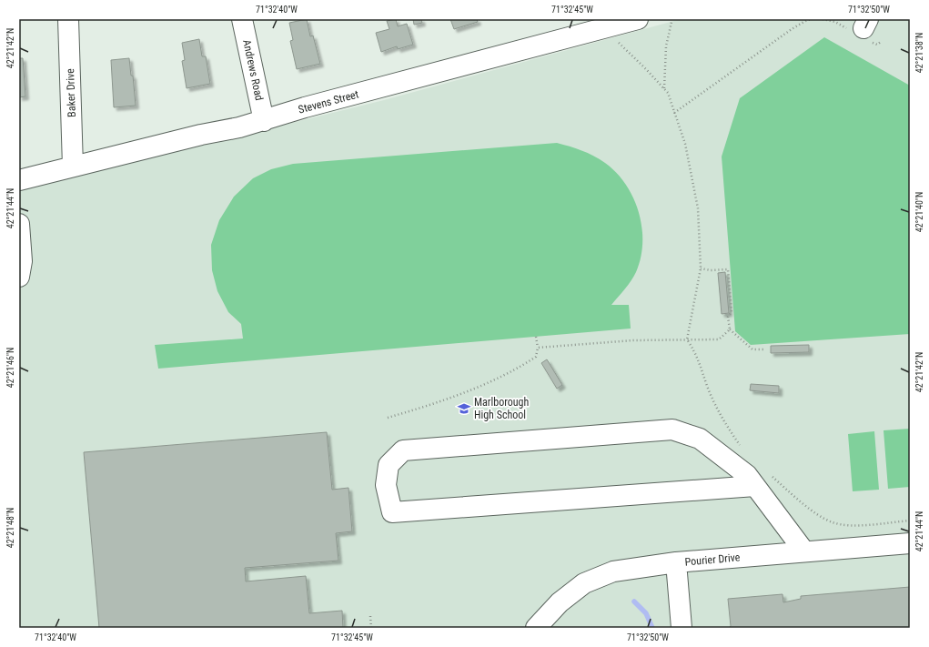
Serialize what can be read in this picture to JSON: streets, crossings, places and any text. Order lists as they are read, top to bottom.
{
  "streets": {
    "street": [
      "Andrews Road",
      "Baker Drive",
      "Stevens Street",
      "Pourier Drive"
    ]
  },
  "crossings": [
    ["Andrews Road", "Stevens Street"],
    ["Baker Drive", "Stevens Street"]
  ],
  "places": {
    "school or university": ["Marlborough High School"]
  },
  "coordinates": [
    "71°32'40\"W",
    "71°32'45\"W",
    "71°32'50\"W",
    "42°21'42\"N",
    "42°21'38\"N",
    "42°21'44\"N",
    "42°21'40\"N",
    "42°21'46\"N",
    "42°21'48\"N"
  ]
}
